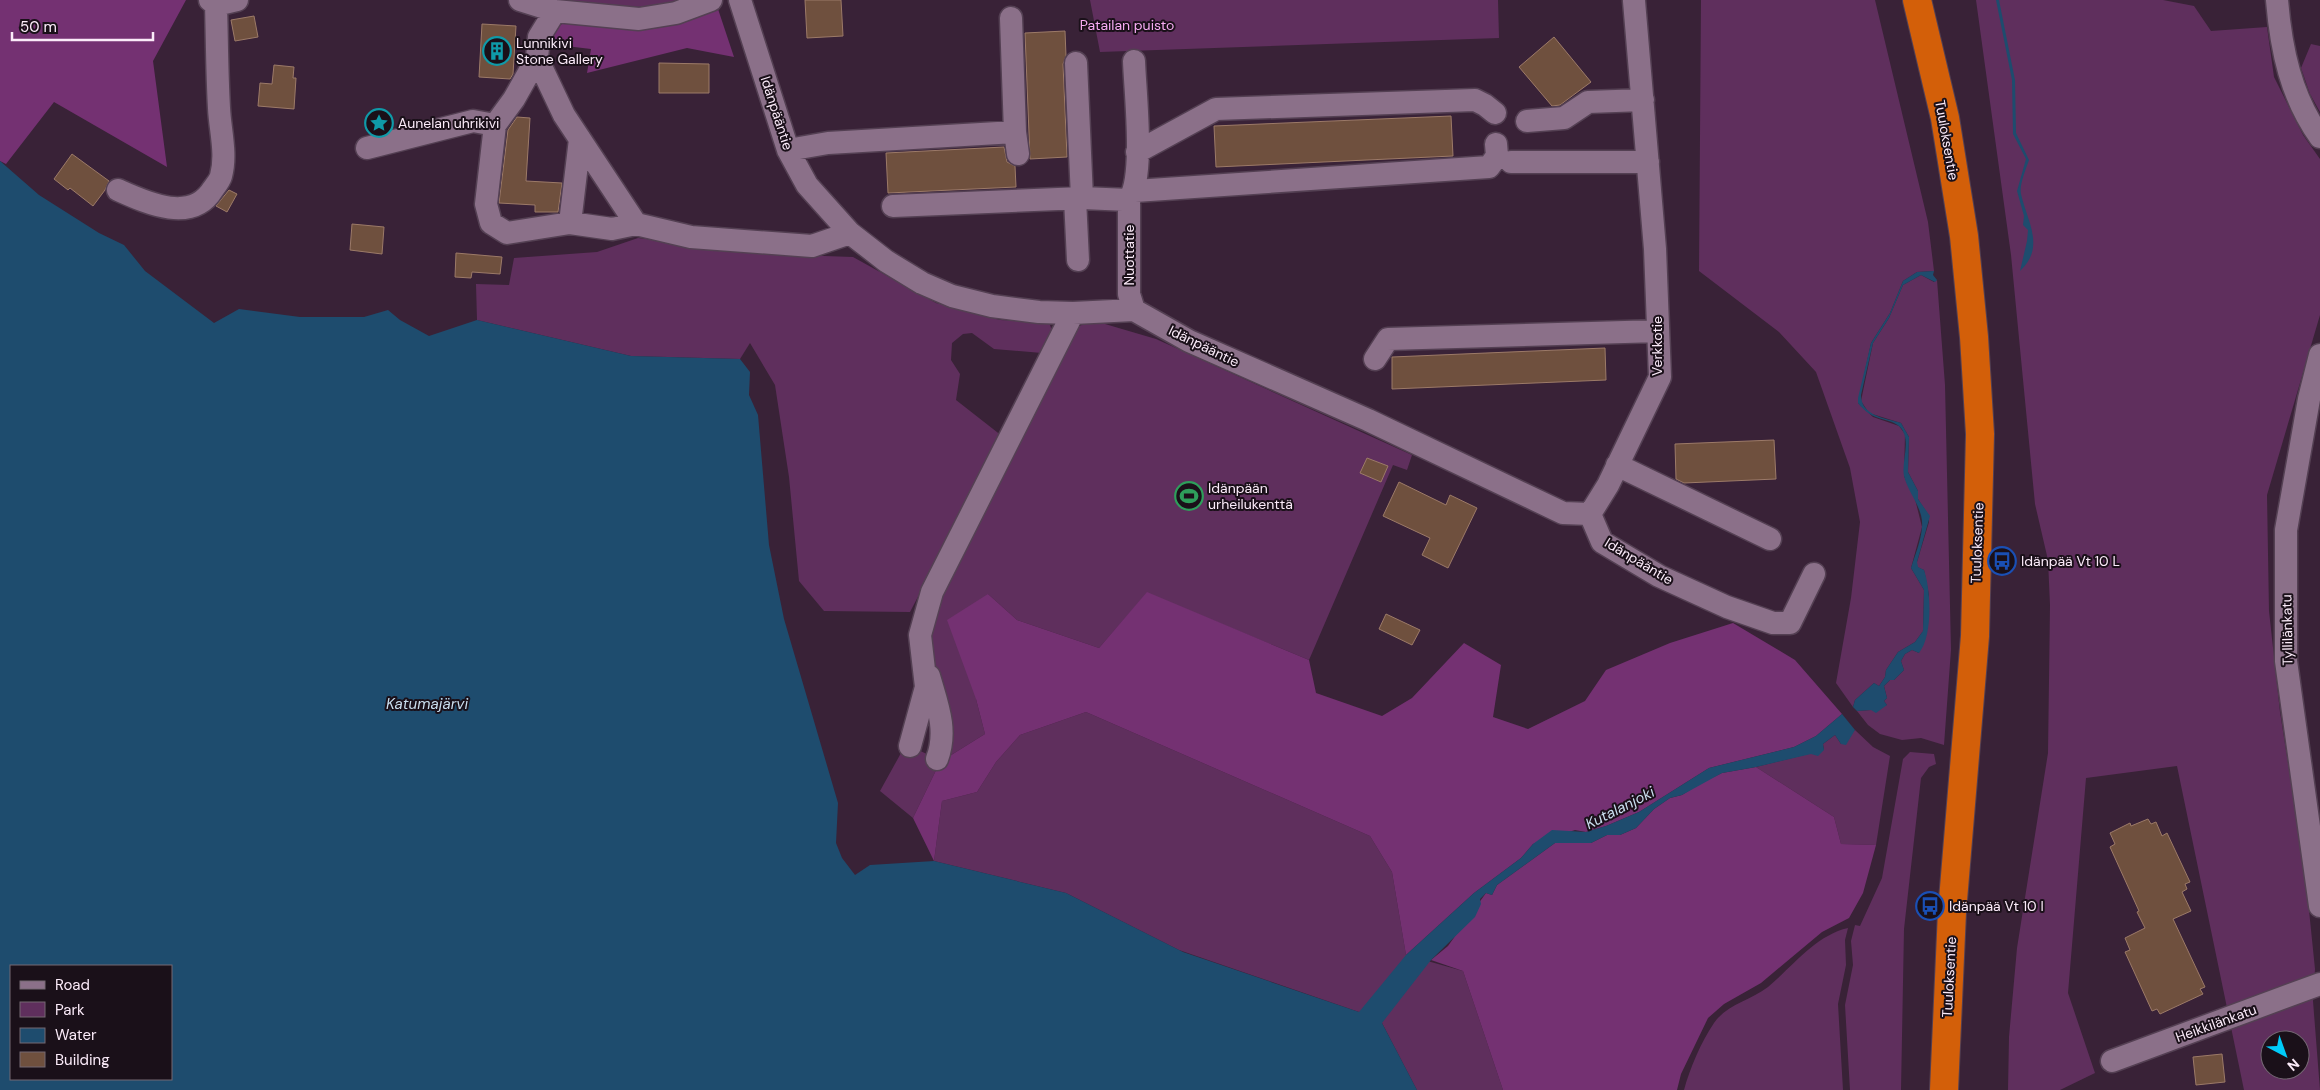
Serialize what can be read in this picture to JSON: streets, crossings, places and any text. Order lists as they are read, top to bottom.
{
  "streets": {
    "highway": ["Tuuloksentie"],
    "street": [
      "Idänpääntie",
      "Nuottatie",
      "Verkkotie",
      "Tyllilänkatu",
      "Heikkilänkatu"
    ]
  },
  "crossings": [
    ["Idänpääntie", "Nuottatie"],
    ["Idänpääntie", "Verkkotie"]
  ],
  "water": ["Katumajärvi", "Kutalanjoki"],
  "parks": ["Patailan puisto"],
  "places": {
    "building": ["Lunnikivi Stone Gallery"],
    "place": ["Aunelan uhrikivi"],
    "sports": ["Idänpään urheilukenttä"],
    "bus stop": ["Idänpää Vt 10 L", "Idänpää Vt 10 I"]
  },
  "legend": [
    "Road",
    "Park",
    "Water",
    "Building"
  ],
  "scale_bar": "50 m",
  "north": "bottom right"
}
